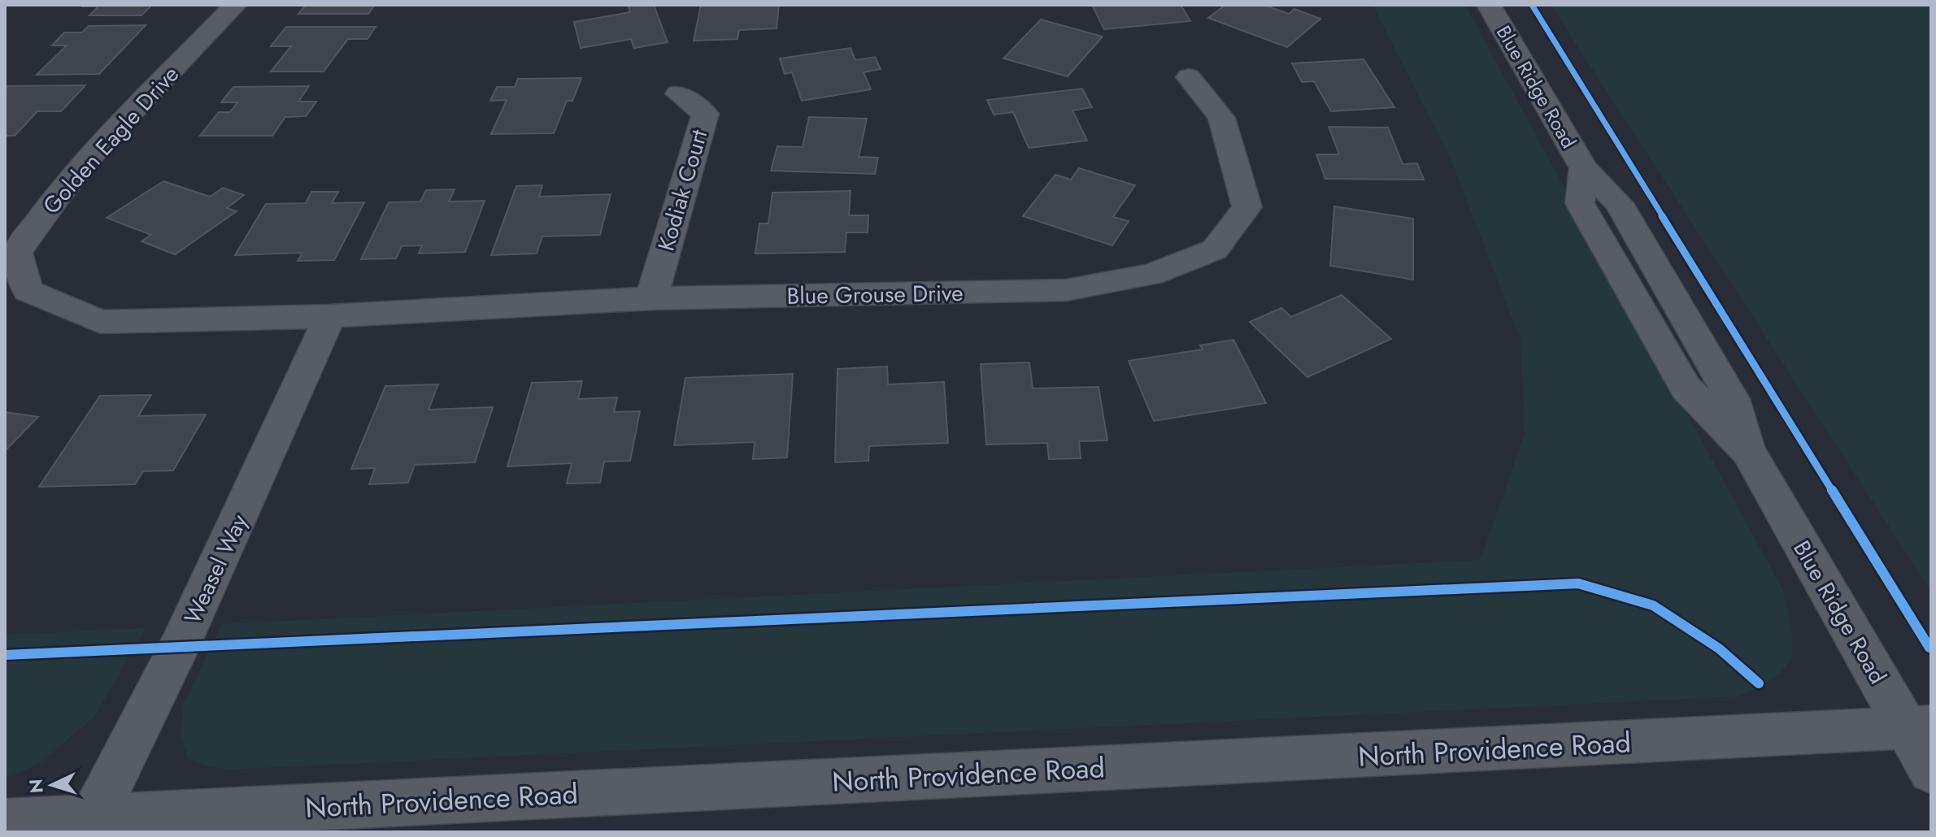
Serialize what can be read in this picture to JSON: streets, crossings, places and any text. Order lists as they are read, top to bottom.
{
  "streets": {
    "street": [
      "Blue Ridge Road",
      "Golden Eagle Drive",
      "Kodiak Court",
      "Blue Grouse Drive",
      "Weasel Way",
      "North Providence Road"
    ]
  },
  "crossings": [
    ["Blue Ridge Road", "North Providence Road"],
    ["Golden Eagle Drive", "Blue Grouse Drive"],
    ["Golden Eagle Drive", "Weasel Way"],
    ["Kodiak Court", "Blue Grouse Drive"],
    ["Blue Grouse Drive", "Weasel Way"],
    ["Weasel Way", "North Providence Road"]
  ],
  "north": "left"
}
